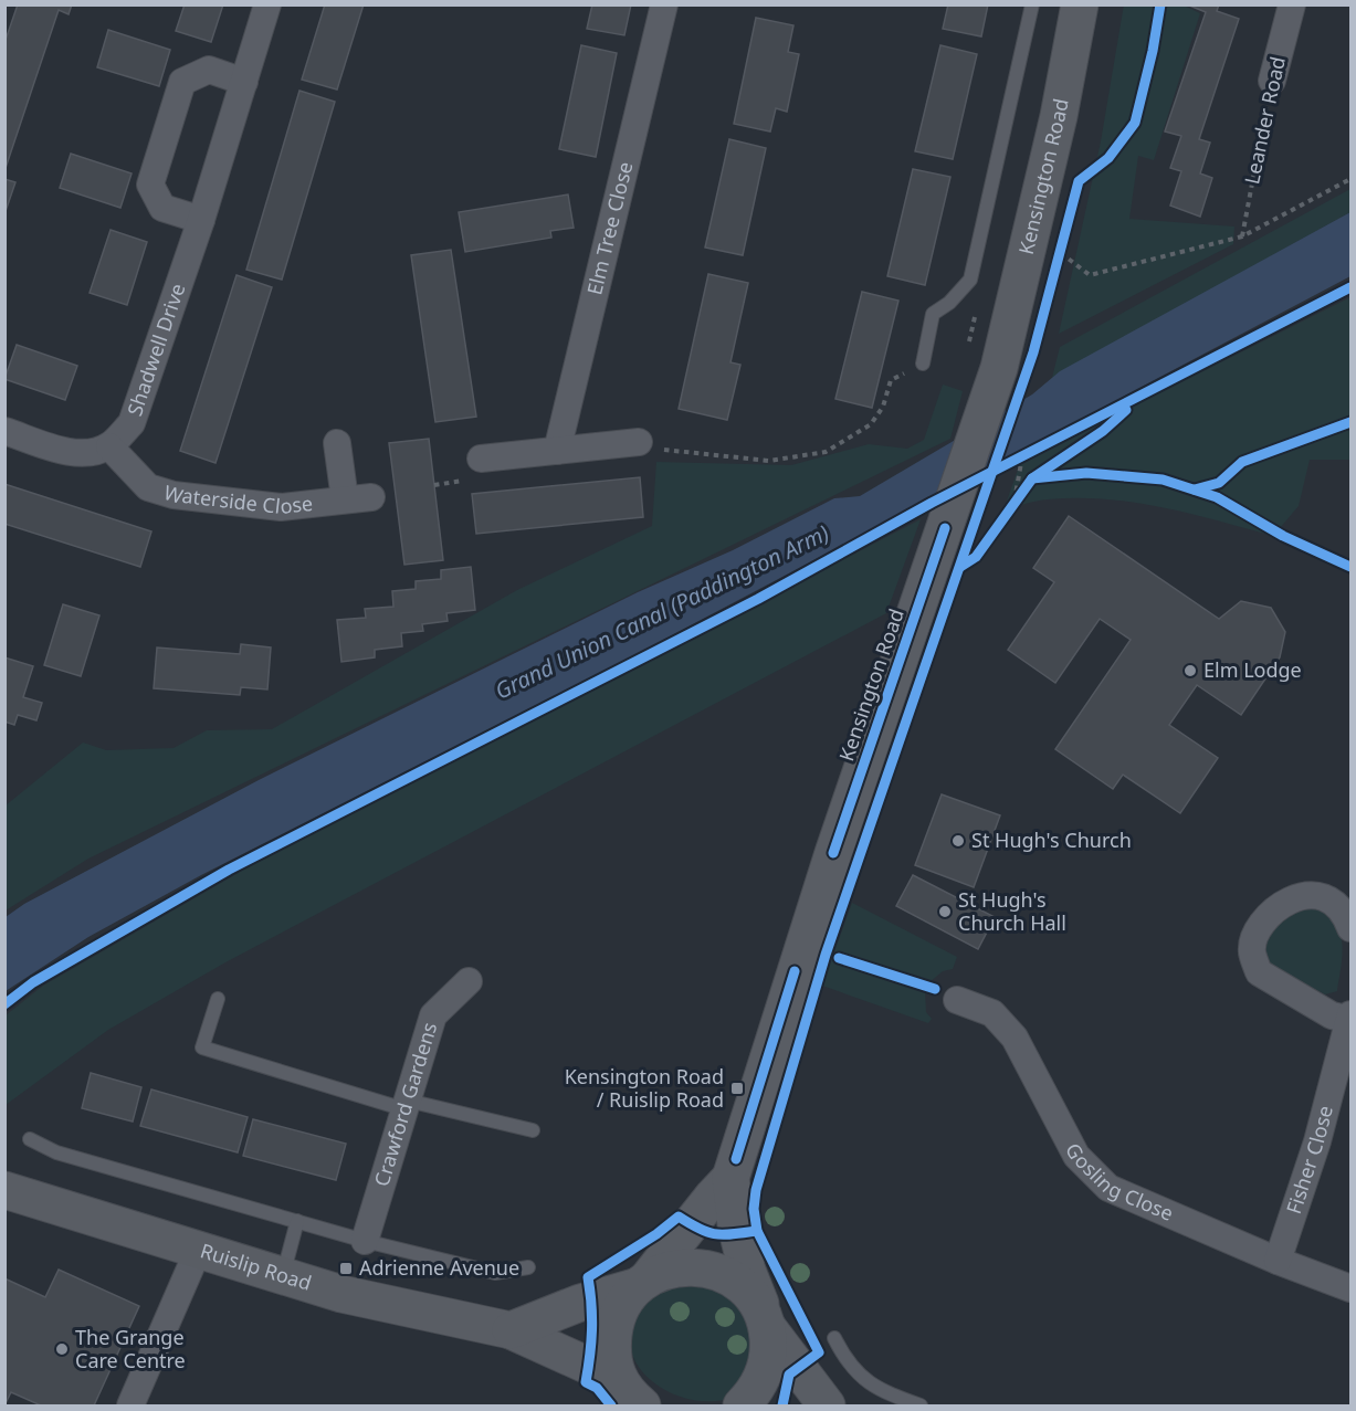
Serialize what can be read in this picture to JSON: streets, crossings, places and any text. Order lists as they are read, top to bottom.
{
  "streets": {
    "street": [
      "Leander Road",
      "Kensington Road",
      "Elm Tree Close",
      "Shadwell Drive",
      "Waterside Close",
      "Crawford Gardens",
      "Fisher Close",
      "Gosling Close",
      "Ruislip Road"
    ]
  },
  "crossings": [
    ["Kensington Road", "Ruislip Road"],
    ["Shadwell Drive", "Waterside Close"],
    ["Fisher Close", "Gosling Close"]
  ],
  "water": ["Grand Union Canal (Paddington Arm)"],
  "places": {
    "other": [
      "Elm Lodge",
      "St Hugh's Church",
      "St Hugh's Church Hall",
      "The Grange Care Centre"
    ],
    "transit": ["Kensington Road / Ruislip Road", "Adrienne Avenue"]
  }
}
